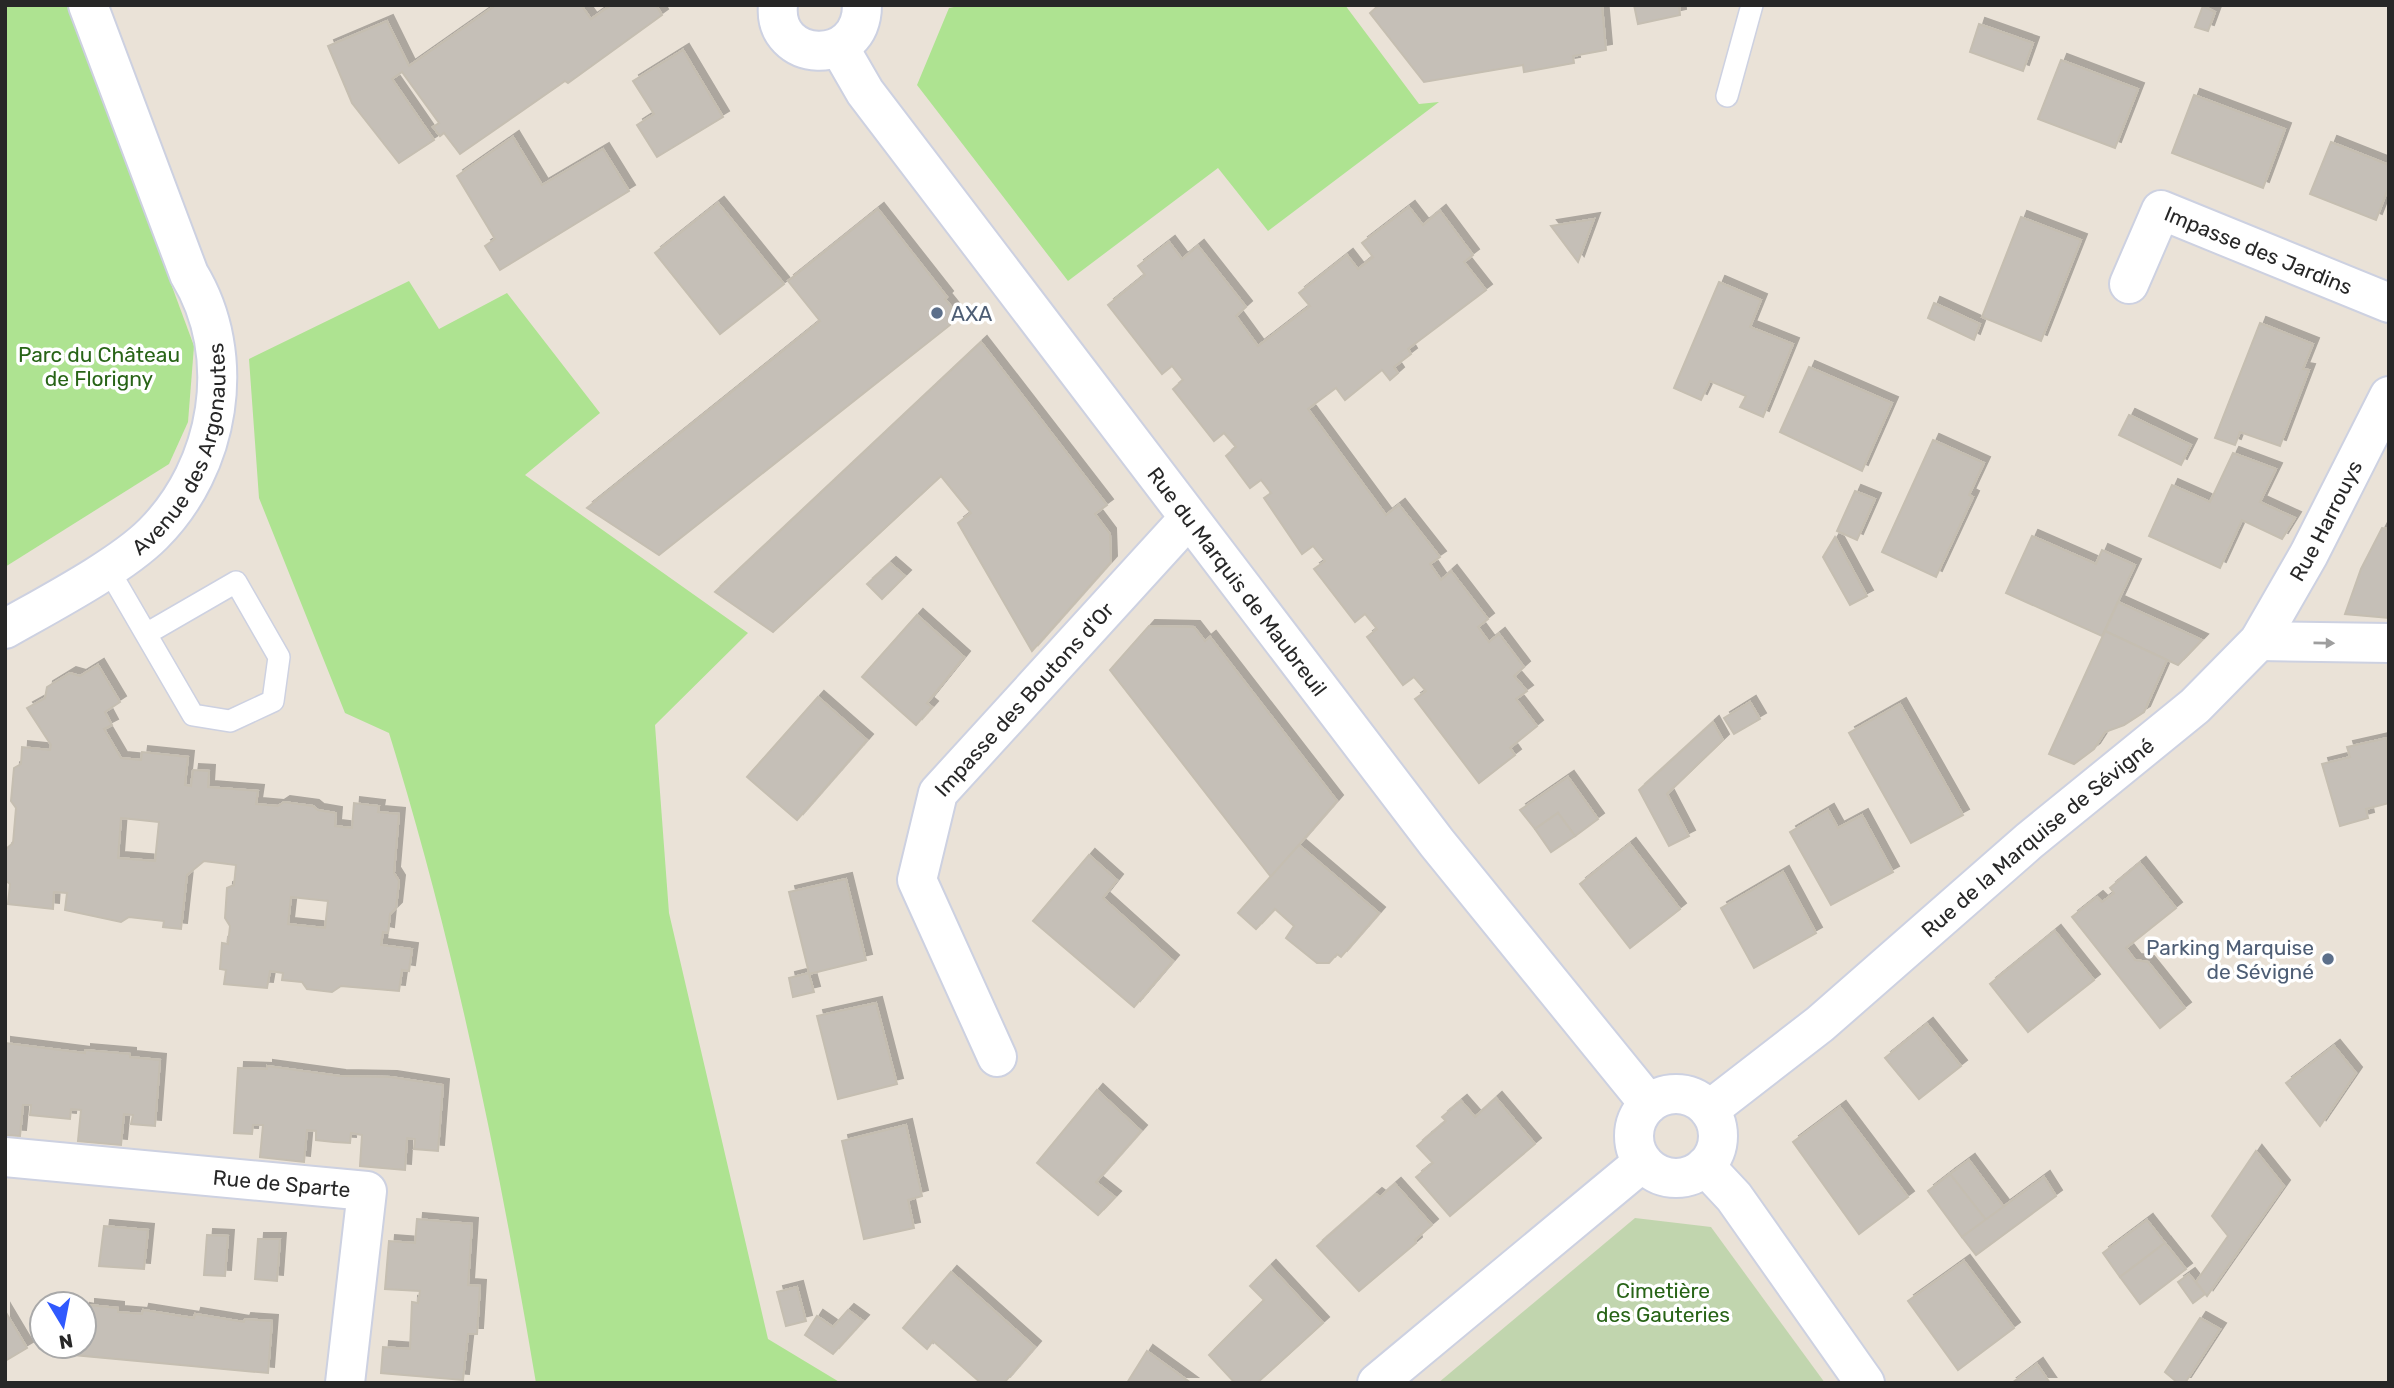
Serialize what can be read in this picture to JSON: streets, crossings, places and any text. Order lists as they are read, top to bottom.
{
  "streets": {
    "street": [
      "Impasse des Jardins",
      "Avenue des Argonautes",
      "Rue Harrouys",
      "Rue du Marquis de Maubreuil",
      "Impasse des Boutons d'Or",
      "Rue de la Marquise de Sévigné",
      "Rue de Sparte"
    ]
  },
  "crossings": [
    ["Rue Harrouys", "Rue de la Marquise de Sévigné"],
    ["Rue du Marquis de Maubreuil", "Impasse des Boutons d'Or"],
    ["Rue du Marquis de Maubreuil", "Rue de la Marquise de Sévigné"]
  ],
  "parks": ["Parc du Château de Florigny", "Cimetière des Gauteries"],
  "places": ["AXA", "Parking Marquise de Sévigné"],
  "north": "bottom"
}
